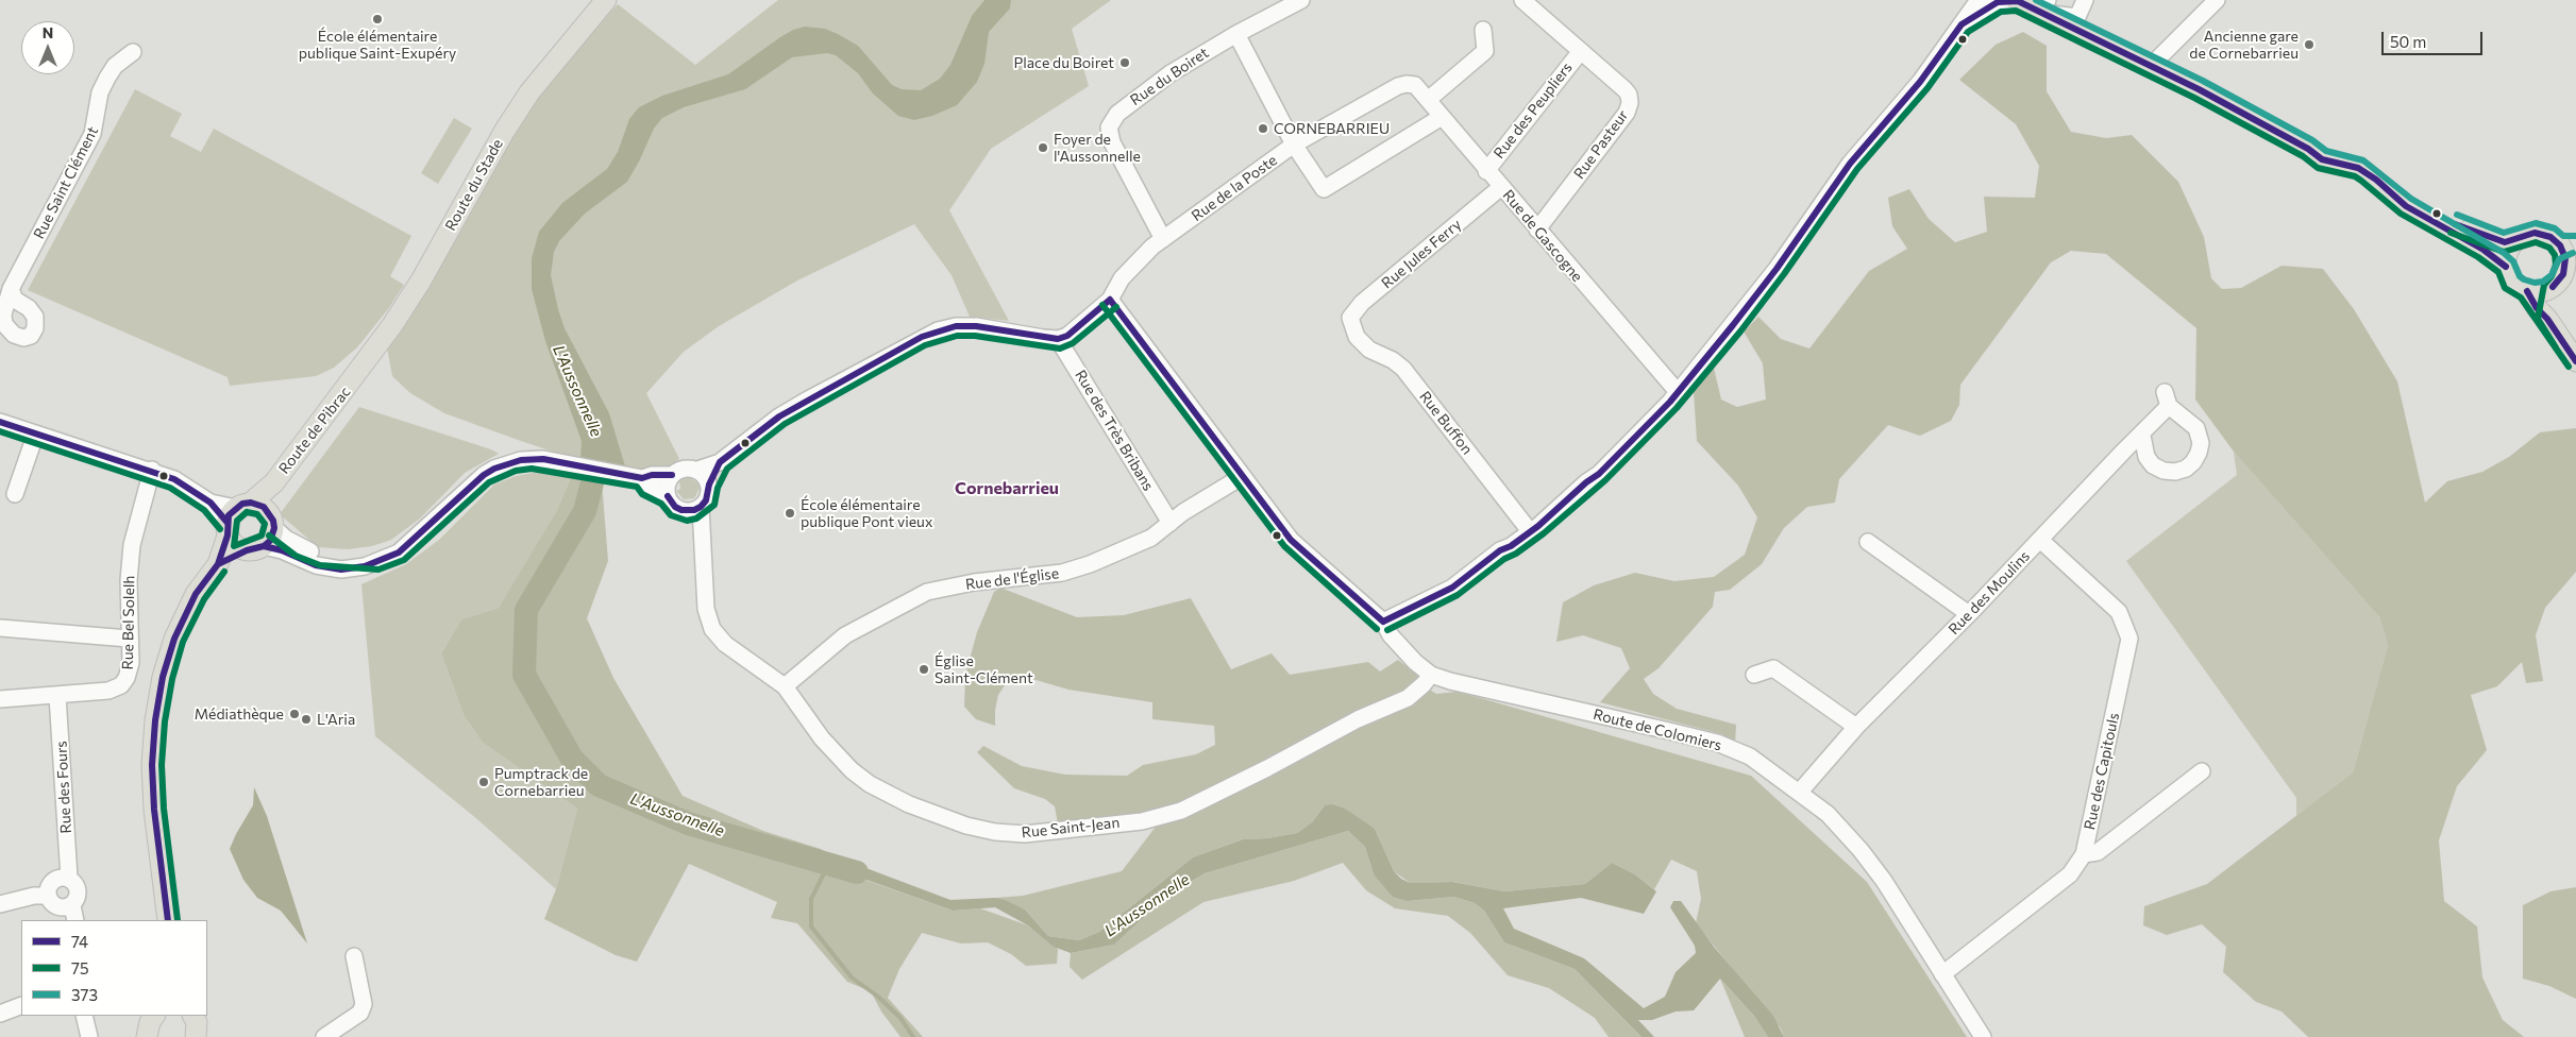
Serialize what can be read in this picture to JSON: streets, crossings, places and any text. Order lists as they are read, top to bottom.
{
  "streets": {
    "main road": ["Route du Stade", "Route de Pibrac"],
    "street": [
      "Rue du Boiret",
      "Rue des Peupliers",
      "Rue Pasteur",
      "Rue Saint Clément",
      "Rue de la Poste",
      "Rue de Gascogne",
      "Rue Jules Ferry",
      "Rue Buffon",
      "Rue des Très Bribans",
      "Rue de l'Église",
      "Rue des Moulins",
      "Rue Bel Solelh",
      "Route de Colomiers",
      "Rue des Capitouls",
      "Rue des Fours",
      "Rue Saint-Jean"
    ]
  },
  "crossings": [
    ["Rue du Boiret", "Rue de la Poste"],
    ["Rue des Peupliers", "Rue Pasteur"],
    ["Rue des Peupliers", "Rue de Gascogne"],
    ["Rue Pasteur", "Rue de Gascogne"],
    ["Route du Stade", "Route de Pibrac"],
    ["Rue de la Poste", "Rue de Gascogne"],
    ["Rue de la Poste", "Rue des Très Bribans"],
    ["Rue de la Poste", "Route de Colomiers"],
    ["Rue de Gascogne", "Rue Jules Ferry"],
    ["Rue Jules Ferry", "Rue Buffon"],
    ["Rue des Très Bribans", "Rue de l'Église"],
    ["Rue de l'Église", "Route de Colomiers"],
    ["Rue de l'Église", "Rue Saint-Jean"],
    ["Rue des Moulins", "Route de Colomiers"],
    ["Rue des Moulins", "Rue des Capitouls"],
    ["Rue Bel Solelh", "Rue des Fours"],
    ["Route de Colomiers", "Rue des Capitouls"],
    ["Route de Colomiers", "Rue Saint-Jean"]
  ],
  "districts": ["Cornebarrieu"],
  "water": ["L'Aussonnelle"],
  "places": [
    "École élémentaire publique Saint-Exupéry",
    "Ancienne gare de Cornebarrieu",
    "Place du Boiret",
    "CORNEBARRIEU",
    "Foyer de l'Aussonnelle",
    "École élémentaire publique Pont vieux",
    "Église Saint-Clément",
    "Médiathèque",
    "L'Aria",
    "Pumptrack de Cornebarrieu"
  ],
  "lines": ["transit line 373", "transit line 74", "transit line 75"],
  "legend": ["74", "75", "373"],
  "scale_bar": "50 m",
  "north": "top"
}
